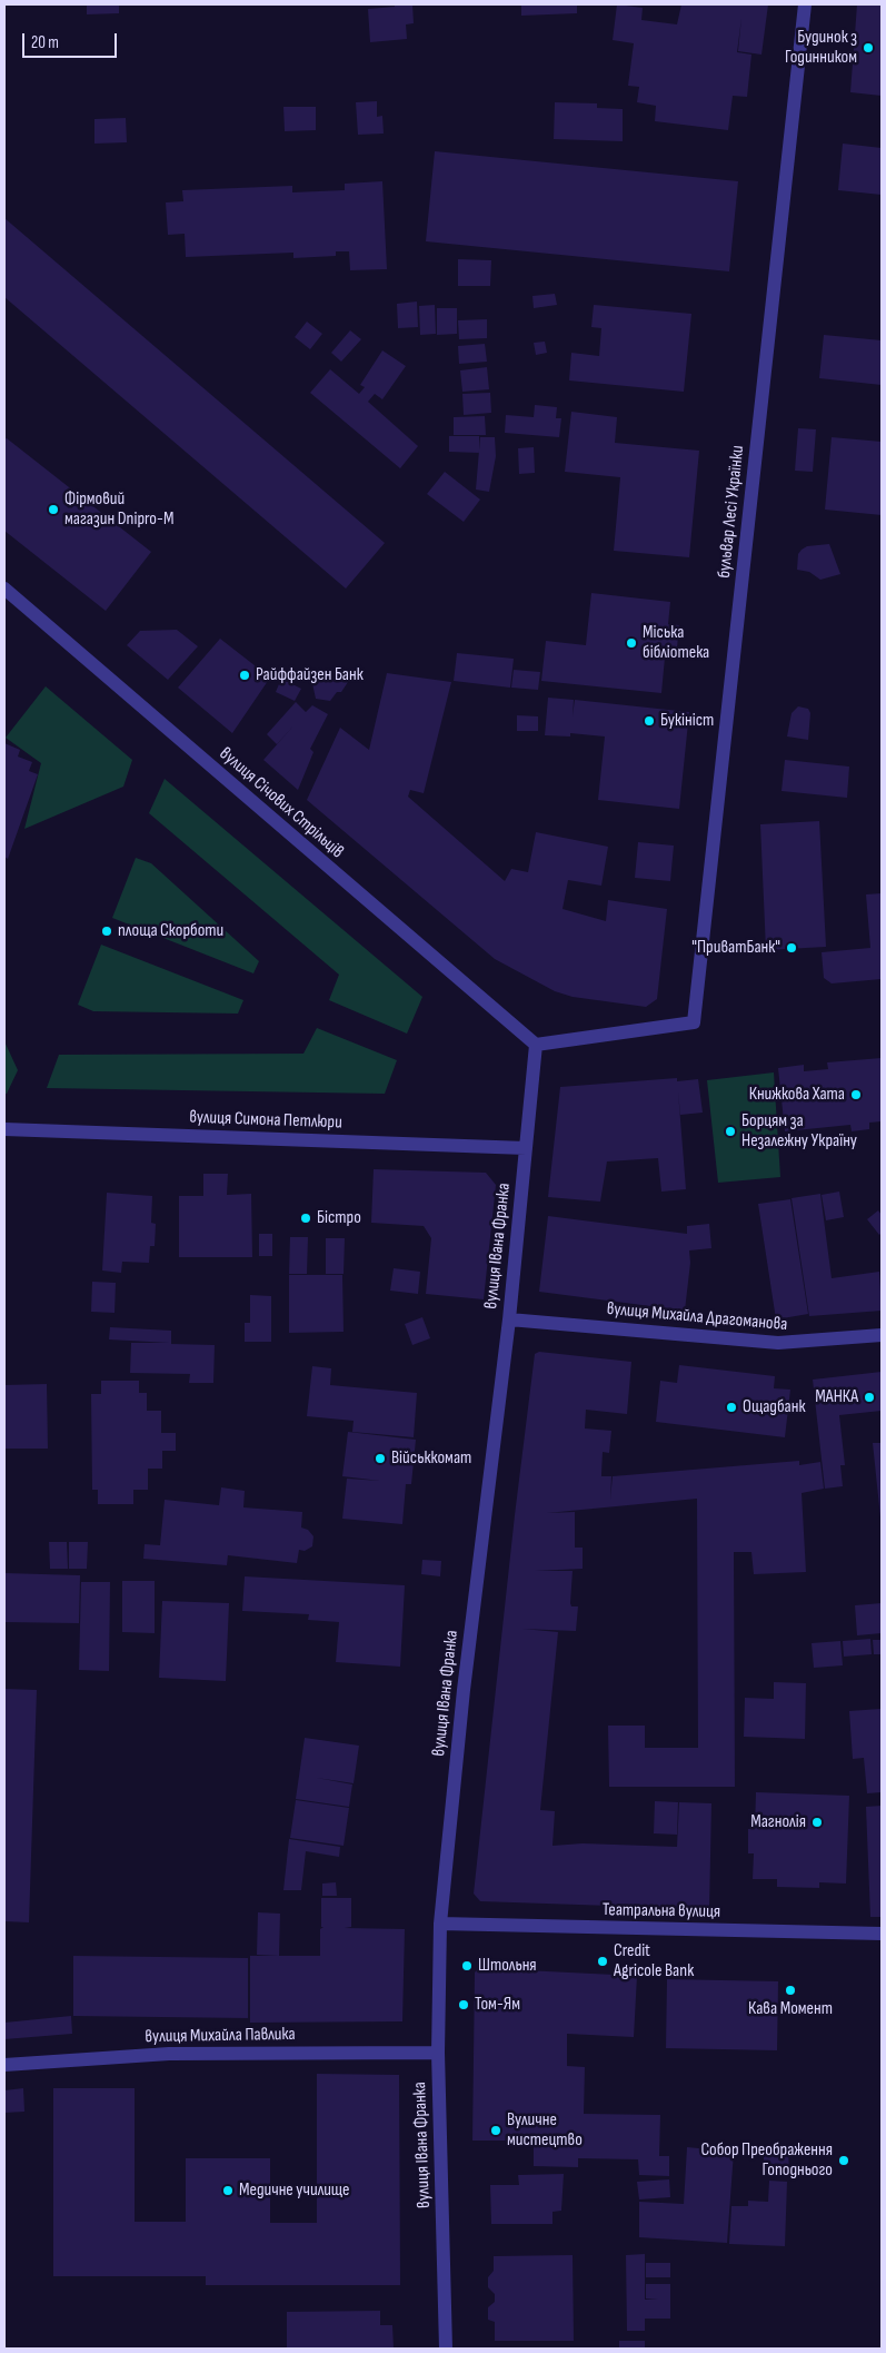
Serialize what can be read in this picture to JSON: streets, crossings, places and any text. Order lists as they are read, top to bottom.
{
  "streets": {
    "street": [
      "бульвар Лесі Українки",
      "вулиця Січових Стрільців",
      "вулиця Симона Петлюри",
      "вулиця Івана Франка",
      "вулиця Михайла Драгоманова",
      "Театральна вулиця",
      "вулиця Михайла Павлика"
    ]
  },
  "crossings": [
    ["бульвар Лесі Українки", "вулиця Січових Стрільців"],
    ["бульвар Лесі Українки", "вулиця Івана Франка"],
    ["вулиця Січових Стрільців", "вулиця Івана Франка"],
    ["вулиця Симона Петлюри", "вулиця Івана Франка"],
    ["вулиця Івана Франка", "вулиця Михайла Драгоманова"],
    ["вулиця Івана Франка", "Театральна вулиця"],
    ["вулиця Івана Франка", "вулиця Михайла Павлика"]
  ],
  "places": [
    "Будинок з Годинником",
    "Фірмовий магазин Dnipro-M",
    "Міська бібліотека",
    "Райффайзен Банк",
    "Букініст",
    "площа Скорботи",
    "\"ПриватБанк\"",
    "Книжкова Хата",
    "Борцям за Незалежну Україну",
    "Бістро",
    "МАНКА",
    "Ощадбанк",
    "Військкомат",
    "Магнолія",
    "Credit Agricole Bank",
    "Штольня",
    "Кава Момент",
    "Том-Ям",
    "Вуличне мистецтво",
    "Собор Преображення Гоподнього",
    "Медичне училище"
  ],
  "scale_bar": "20 m"
}
